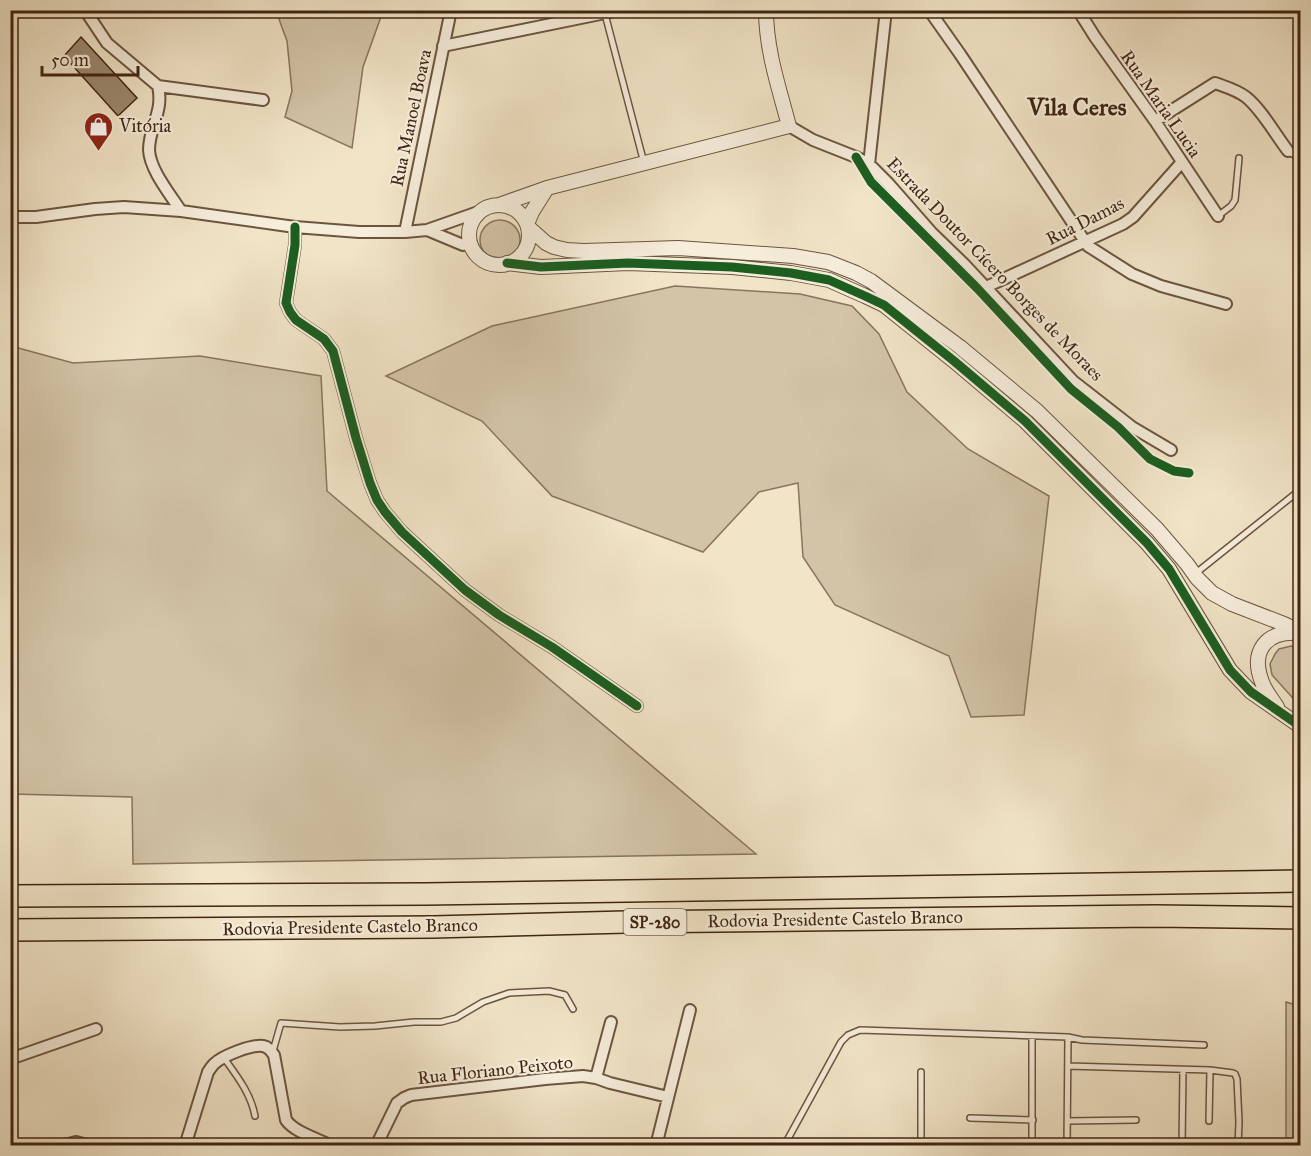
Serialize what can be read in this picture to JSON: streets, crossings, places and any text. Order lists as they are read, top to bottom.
{
  "streets": {
    "highway": ["Rodovia Presidente Castelo Branco", "SP-280"],
    "street": [
      "Rua Maria Lucia",
      "Rua Manoel Boava",
      "Rua Damas",
      "Estrada Doutor Cícero Borges de Moraes",
      "Rua Floriano Peixoto"
    ]
  },
  "crossings": [
    ["Rua Maria Lucia", "Rua Damas"],
    ["Rua Damas", "Estrada Doutor Cícero Borges de Moraes"]
  ],
  "districts": ["Vila Ceres"],
  "places": {
    "shop": ["Vitória"]
  },
  "scale_bar": "50 m"
}
